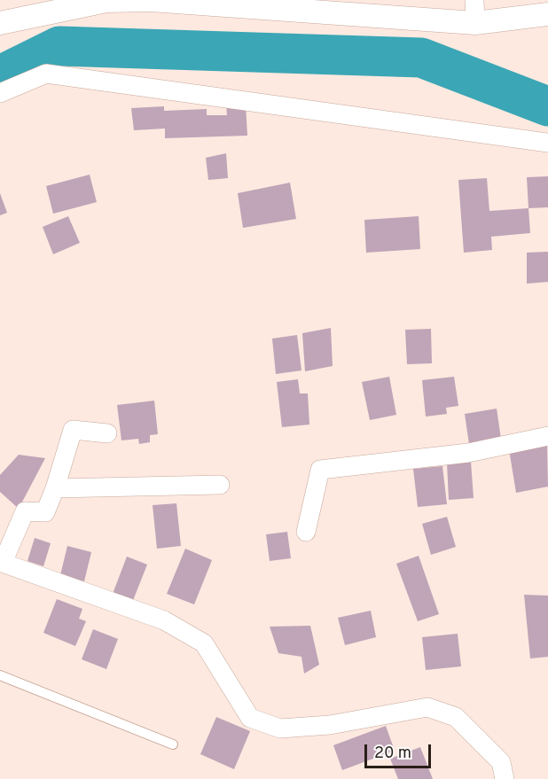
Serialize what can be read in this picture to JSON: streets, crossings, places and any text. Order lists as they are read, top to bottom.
{
  "scale_bar": "20 m"
}
